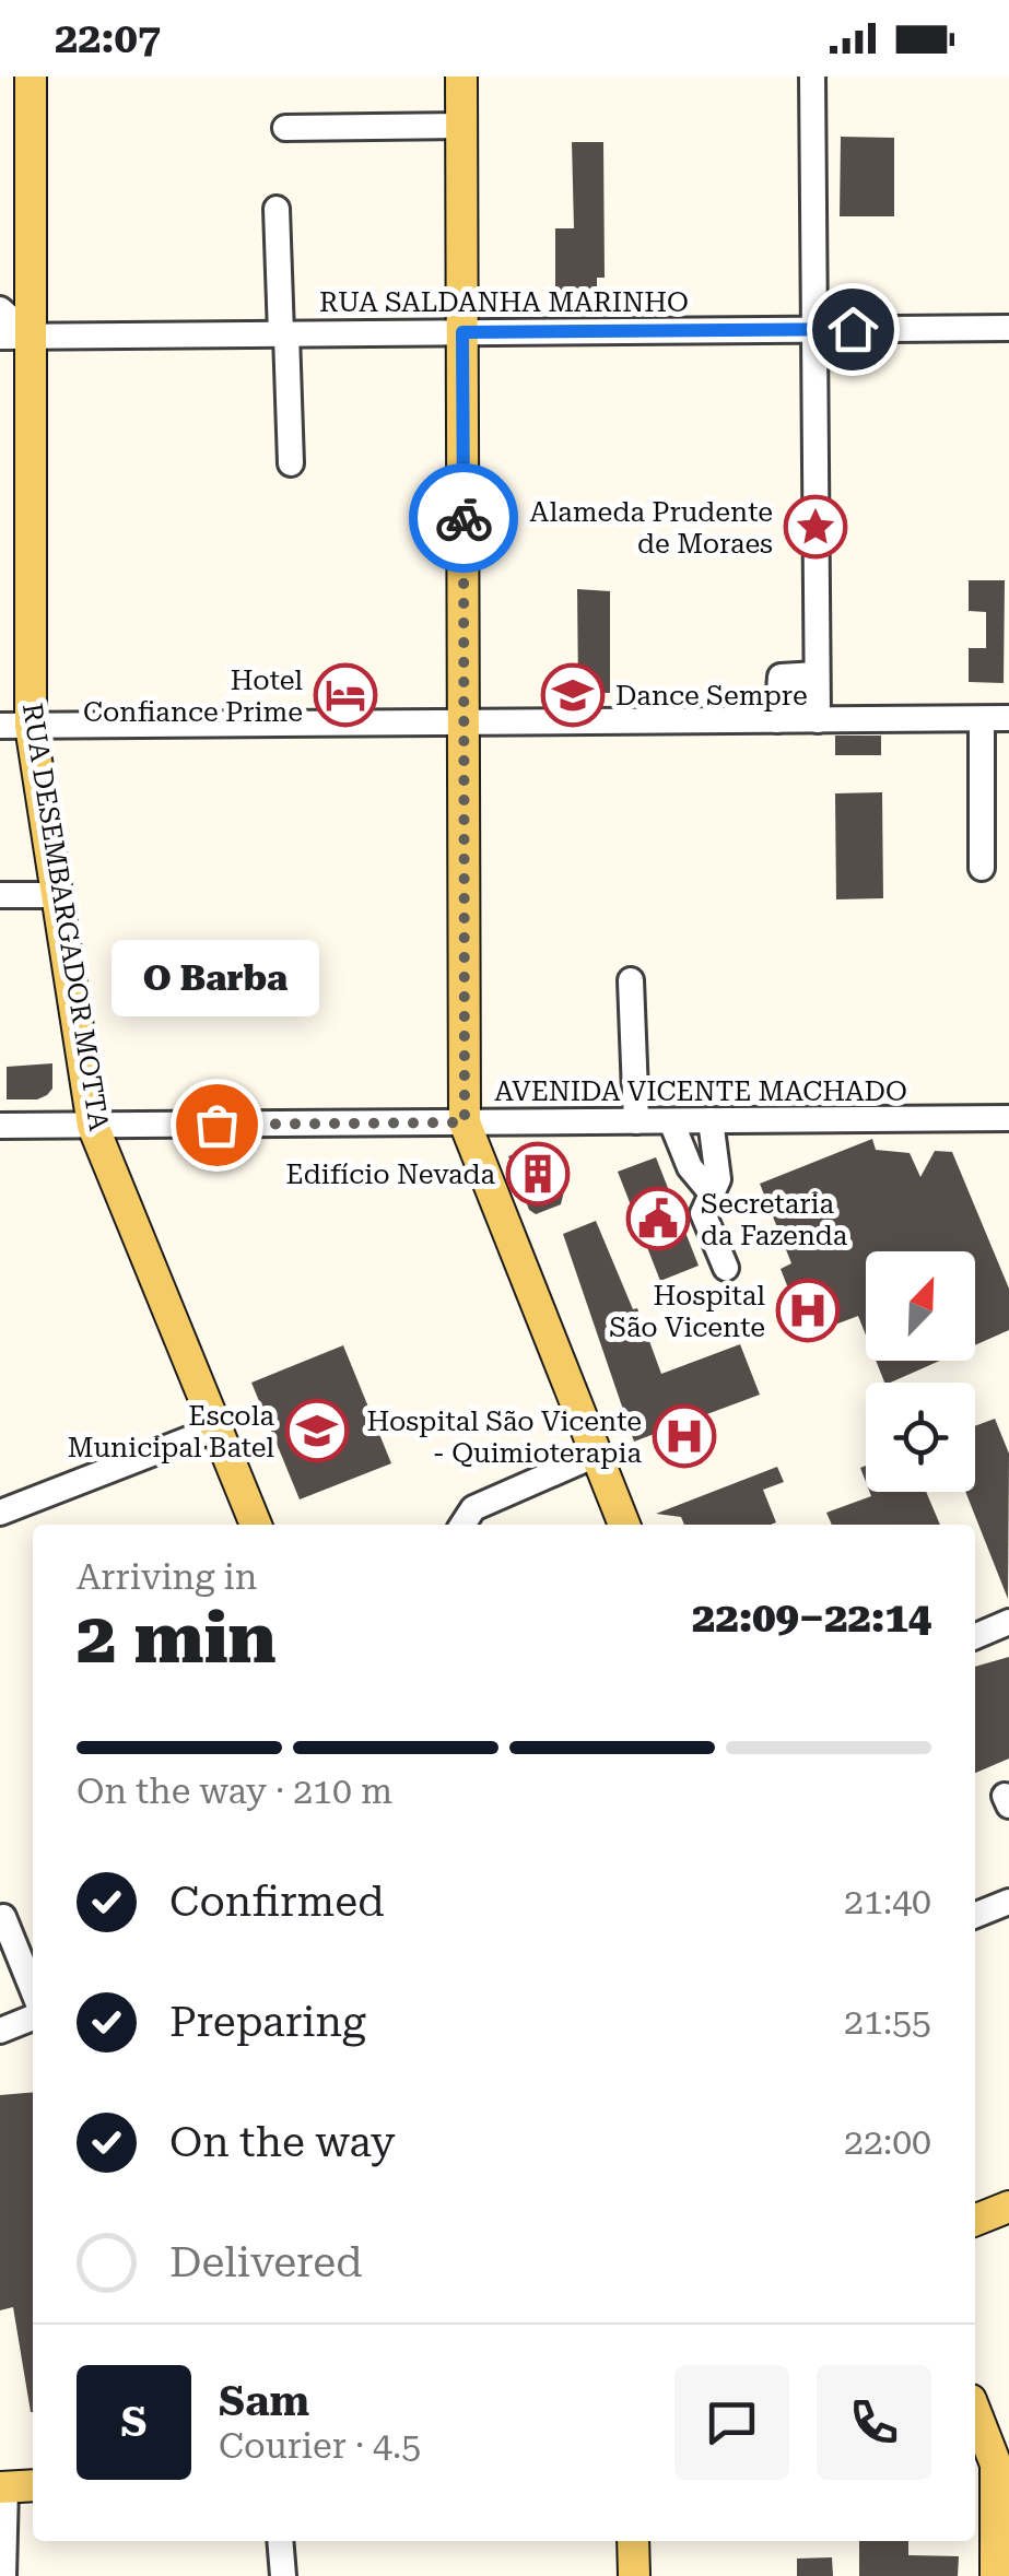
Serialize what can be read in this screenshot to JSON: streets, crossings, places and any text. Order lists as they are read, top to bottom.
{
  "streets": {
    "main road": ["RUA DESEMBARGADOR MOTTA"],
    "street": ["RUA SALDANHA MARINHO", "AVENIDA VICENTE MACHADO"]
  },
  "crossings": [
    ["RUA SALDANHA MARINHO", "RUA DESEMBARGADOR MOTTA"],
    ["RUA DESEMBARGADOR MOTTA", "AVENIDA VICENTE MACHADO"]
  ],
  "places": {
    "place": ["Alameda Prudente de Moraes"],
    "hotel": ["Hotel Confiance Prime"],
    "school or university": ["Dance Sempre", "Escola Municipal Batel"],
    "other": ["O Barba"],
    "building": ["Edifício Nevada"],
    "public building": ["Secretaria da Fazenda"],
    "hospital": ["Hospital São Vicente", "Hospital São Vicente - Quimioterapia"]
  },
  "north": "top right",
  "page": {
    "status": "22:07",
    "bubble": "O Barba",
    "heading": ["2 min", "Arriving in", "22:09–22:14"],
    "panel": ["Sam", "Courier · 4.5"],
    "bar": "On the way · 210 m",
    "list": [
      ["Confirmed", "21:40"],
      ["Preparing", "21:55"],
      ["On the way", "22:00"],
      "Delivered"
    ],
    "round": "S"
  }
}
